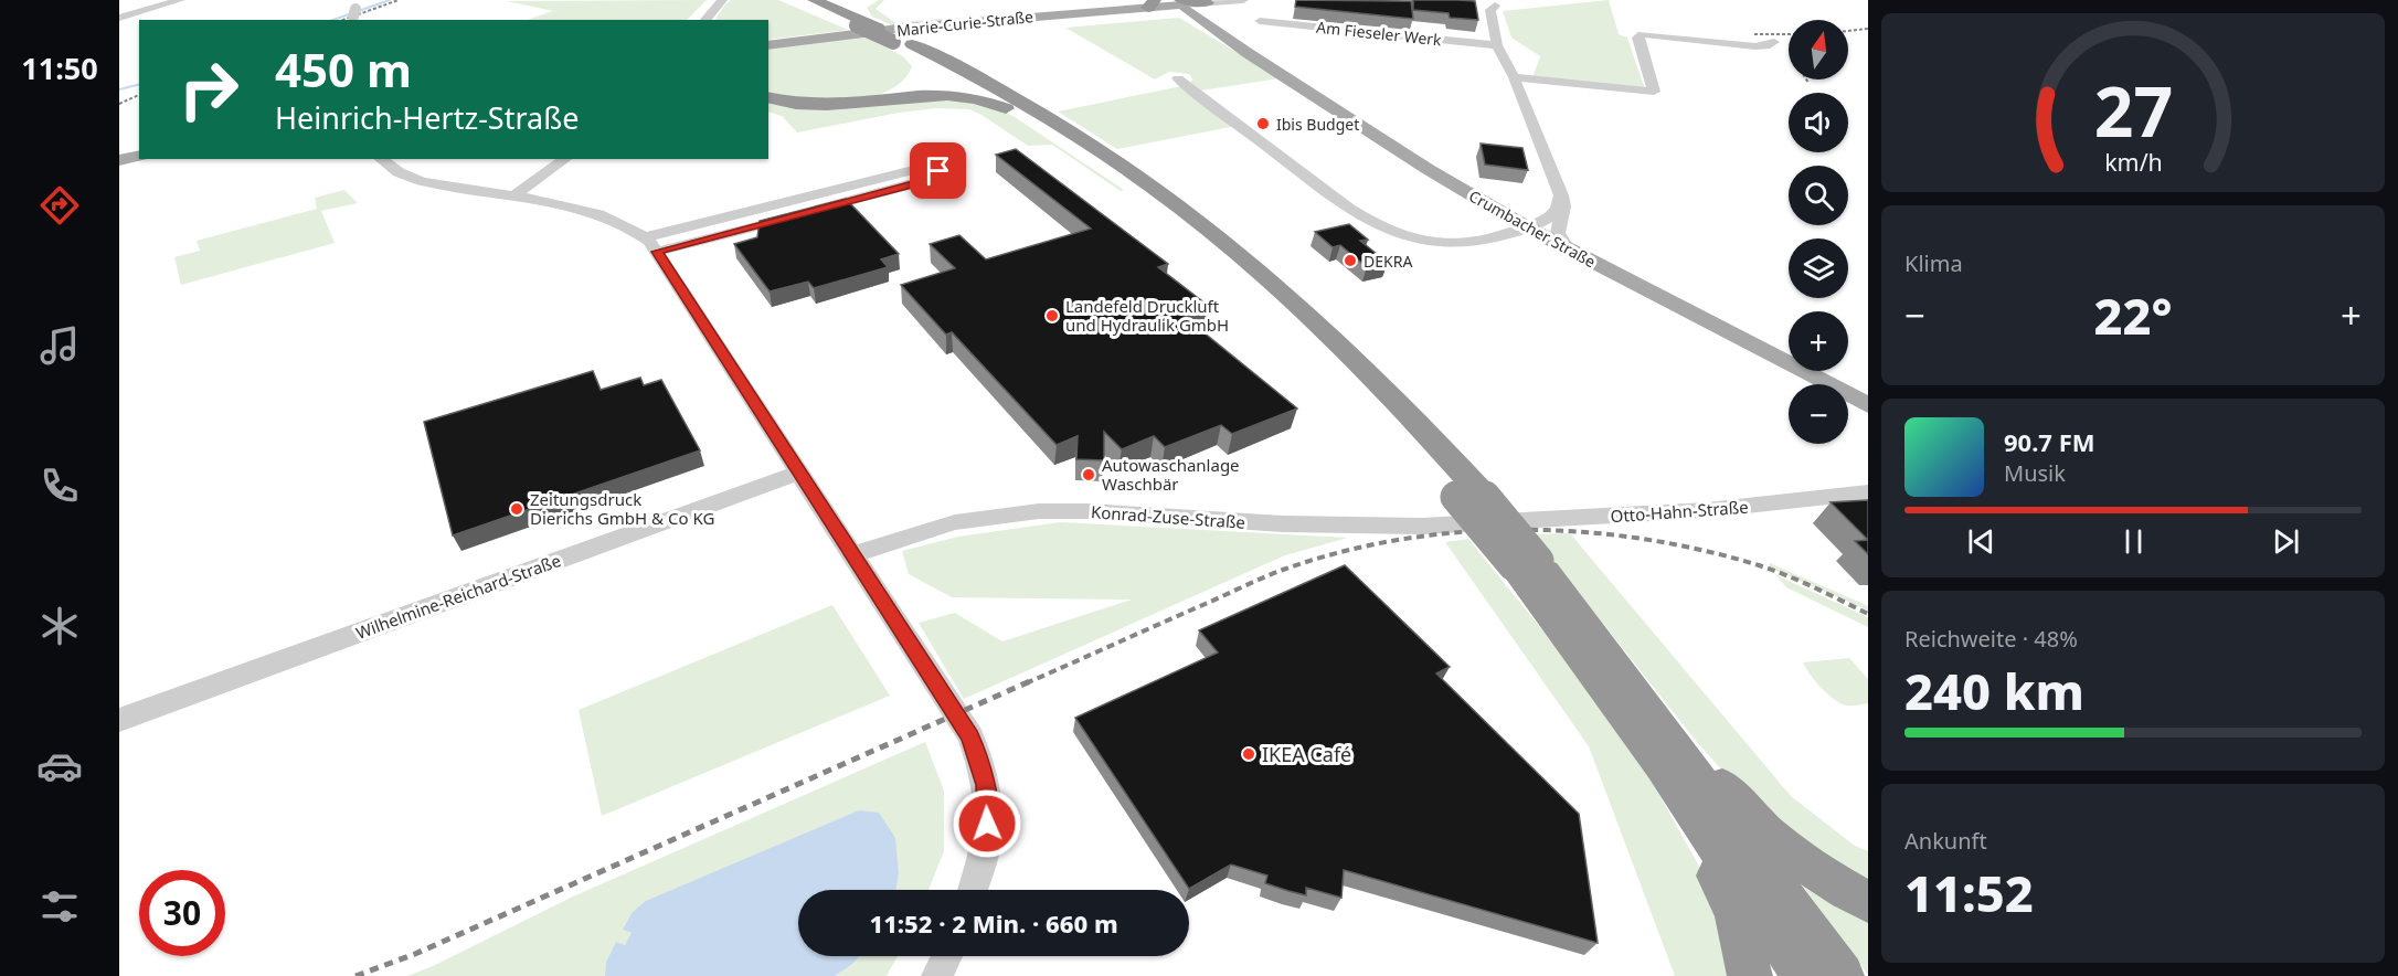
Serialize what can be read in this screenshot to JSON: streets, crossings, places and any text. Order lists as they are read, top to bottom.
{
  "streets": {
    "main road": ["Marie-Curie-Straße", "Crumbacher Straße"],
    "street": [
      "Am Fieseler Werk",
      "Otto-Hahn-Straße",
      "Konrad-Zuse-Straße",
      "Wilhelmine-Reichard-Straße"
    ]
  },
  "crossings": [
    ["Marie-Curie-Straße", "Crumbacher Straße"],
    ["Otto-Hahn-Straße", "Konrad-Zuse-Straße"]
  ],
  "places": [
    "Ibis Budget",
    "DEKRA",
    "Landefeld Druckluft und Hydraulik GmbH",
    "Autowaschanlage Waschbär",
    "Zeitungsdruck Dierichs GmbH & Co KG",
    "IKEA Café"
  ],
  "north": "top",
  "page": {
    "tabs": "11:50",
    "map_buttons": ["+", "−"],
    "turn": ["450 m", "Heinrich-Hertz-Straße"],
    "tile": [
      "Klima",
      ["Reichweite · 48%", "240 km"],
      ["Ankunft", "11:52"]
    ],
    "heat": ["−", "22°", "+"],
    "song": ["90.7 FM", "Musik"],
    "limit": "30",
    "trip": "11:52 · 2 Min. · 660 m",
    "gauge": ["27", "km/h"]
  }
}
